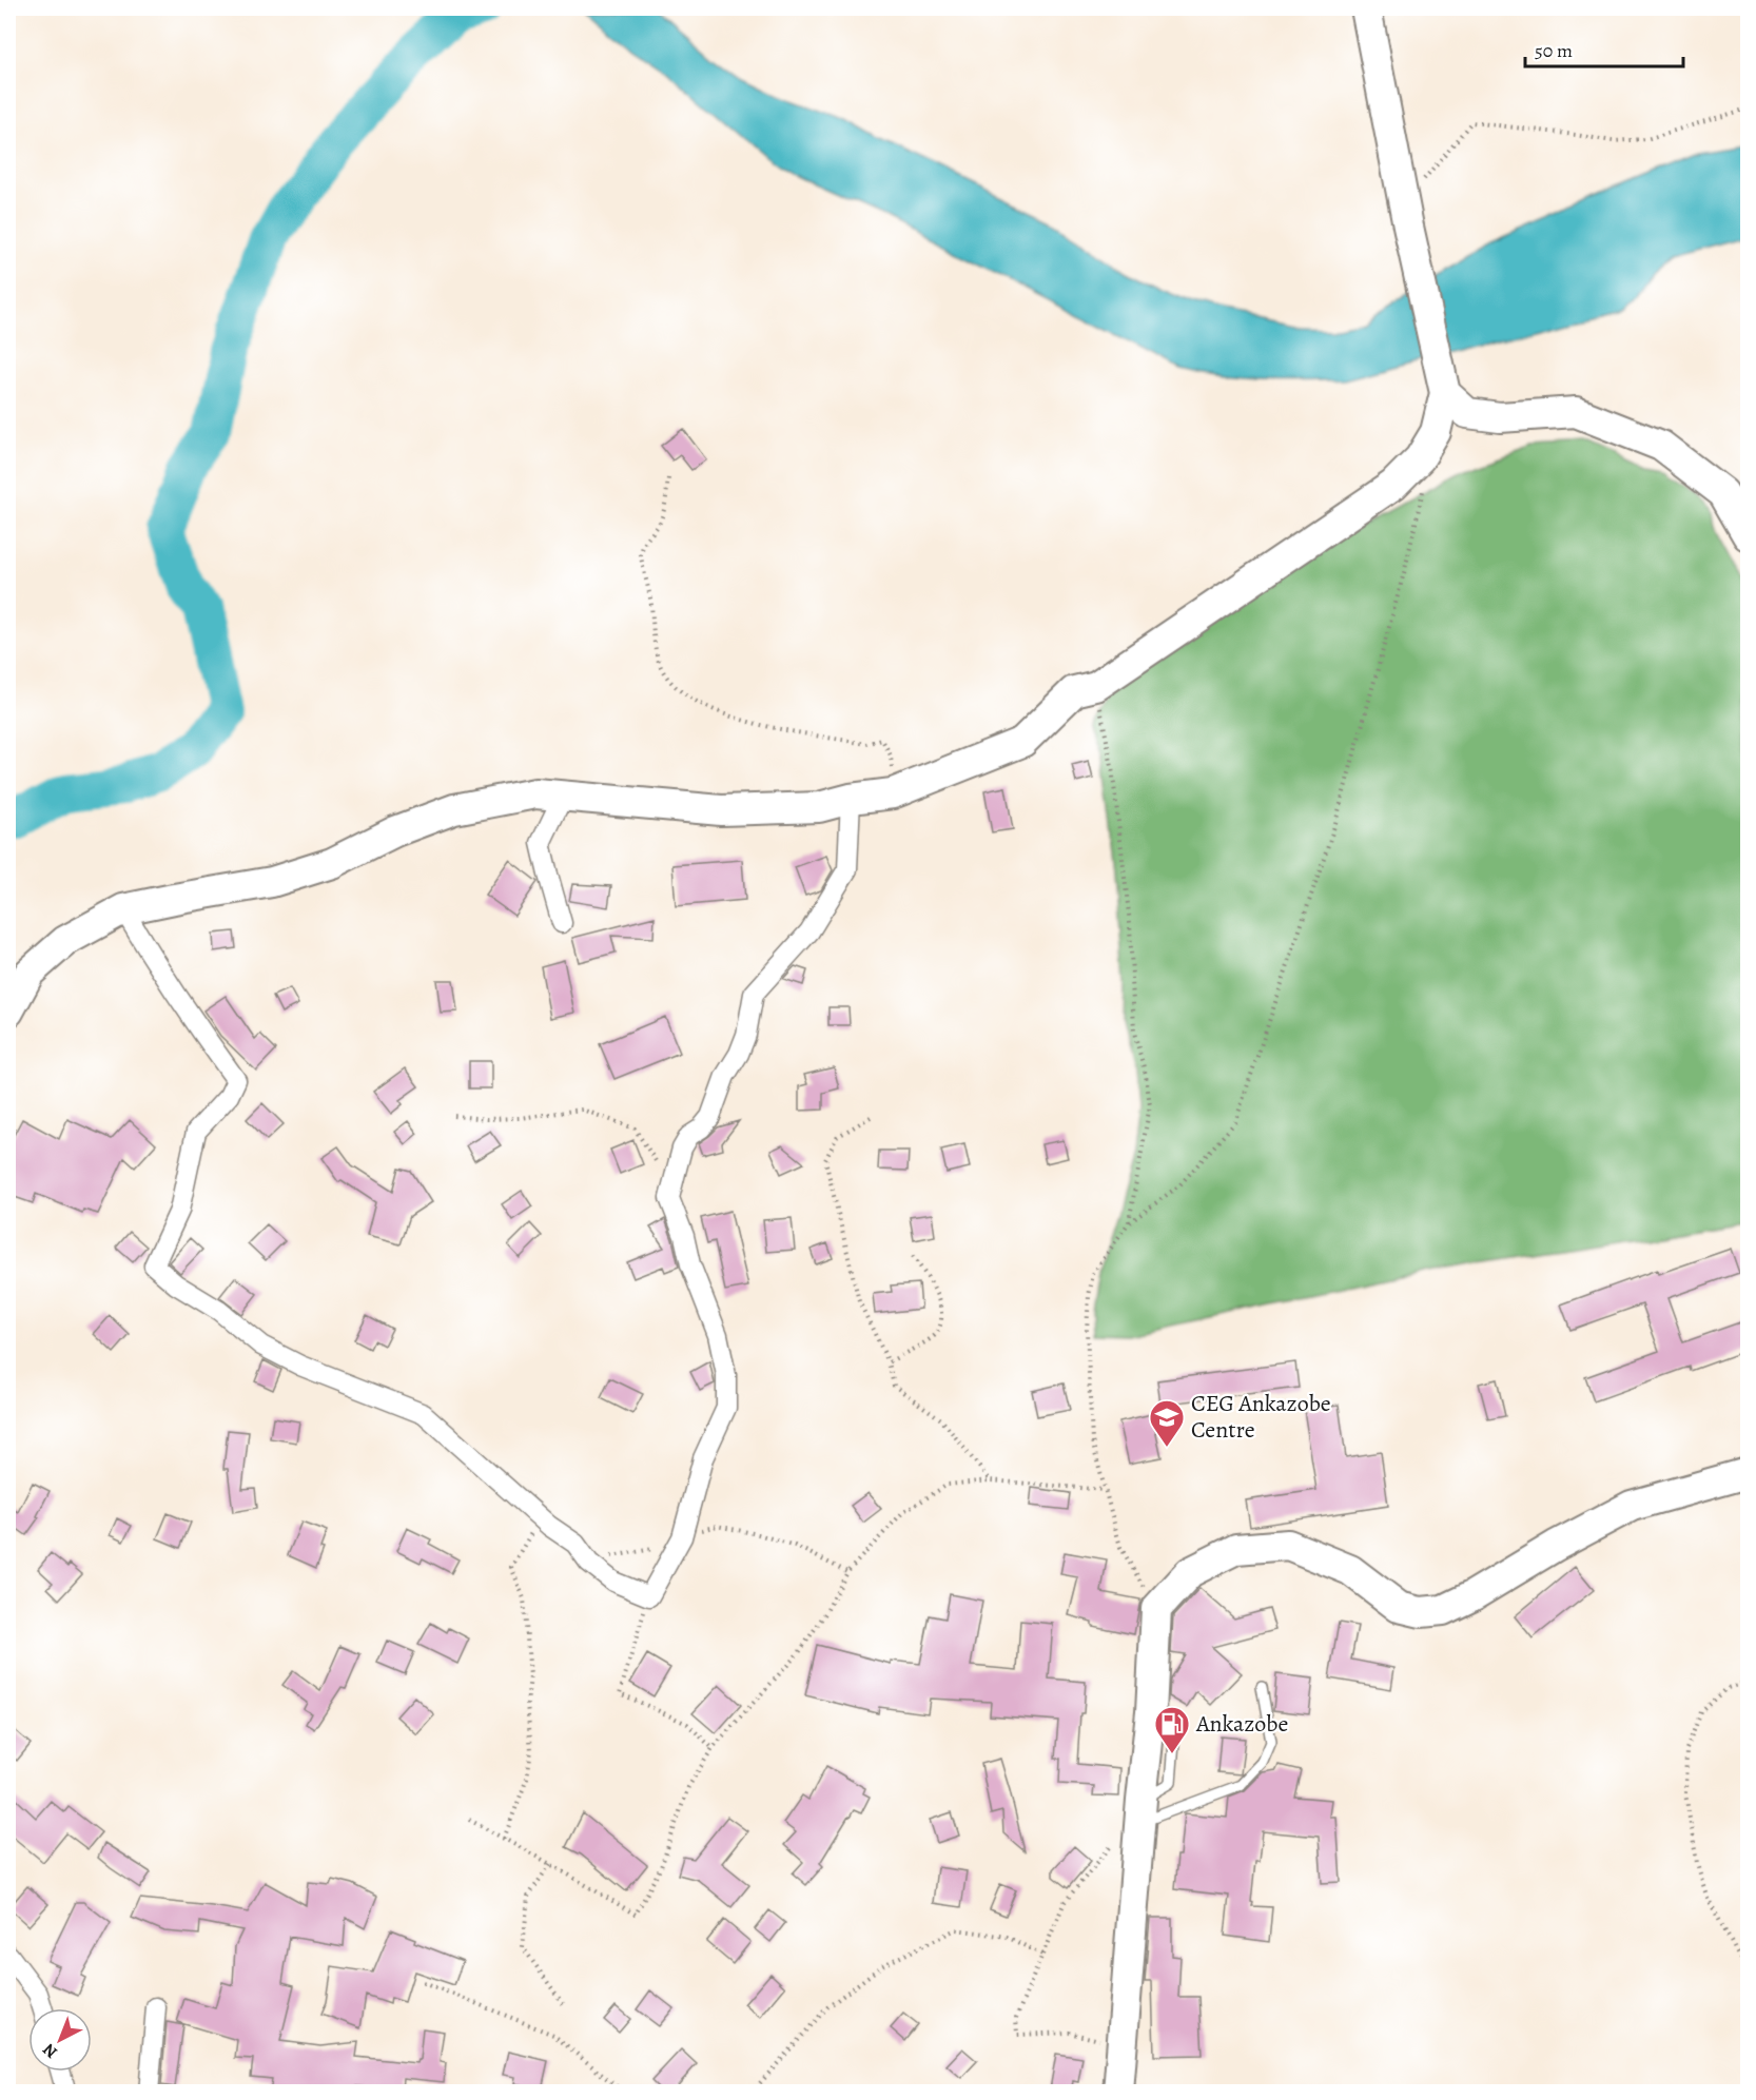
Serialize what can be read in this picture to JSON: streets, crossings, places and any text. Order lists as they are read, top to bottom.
{
  "places": {
    "school or university": ["CEG Ankazobe Centre"],
    "fuel station": ["Ankazobe"]
  },
  "scale_bar": "50 m",
  "north": "bottom left"
}
